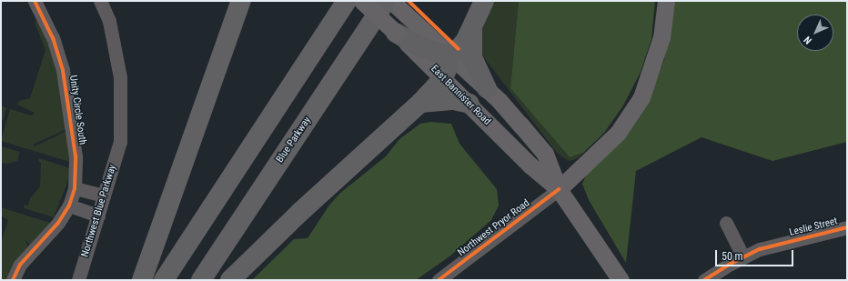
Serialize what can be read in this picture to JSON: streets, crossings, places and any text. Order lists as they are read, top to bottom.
{
  "streets": {
    "highway": ["Blue Parkway"],
    "main road": ["East Bannister Road", "Northwest Pryor Road"],
    "street": ["Unity Circle South", "Northwest Blue Parkway", "Leslie Street"]
  },
  "crossings": [
    ["East Bannister Road", "Northwest Pryor Road"]
  ],
  "scale_bar": "50 m",
  "north": "bottom left"
}
